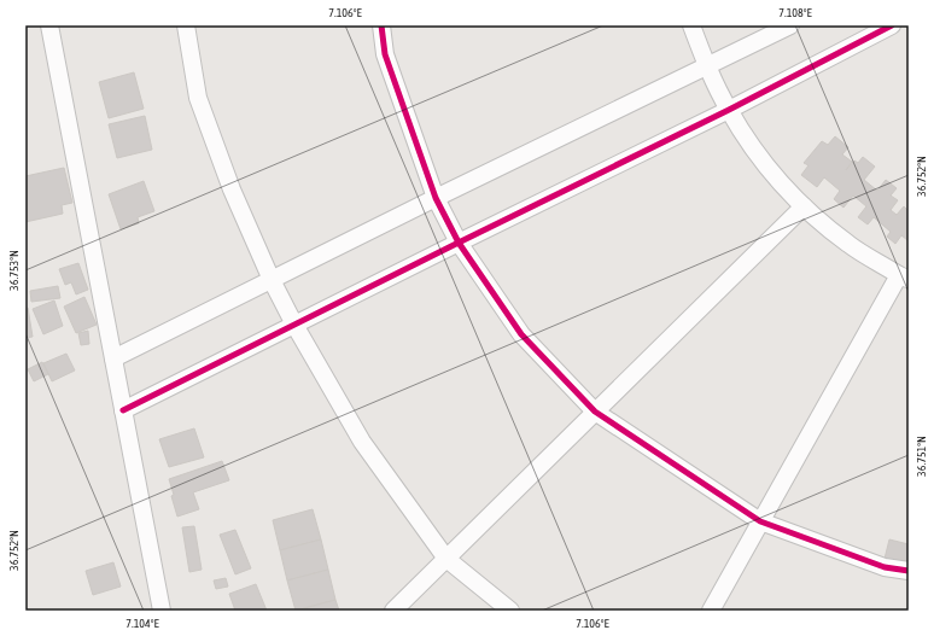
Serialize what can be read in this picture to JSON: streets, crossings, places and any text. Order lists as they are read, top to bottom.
{
  "coordinates": [
    "7.106°E",
    "7.108°E",
    "36.752°N",
    "36.753°N",
    "36.751°N",
    "7.104°E"
  ]
}
